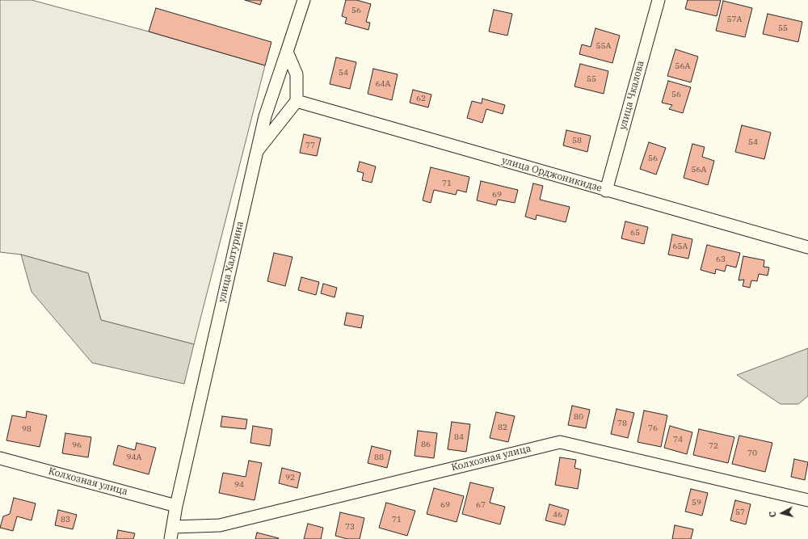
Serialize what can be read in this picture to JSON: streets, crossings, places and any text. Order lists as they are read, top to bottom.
{
  "streets": {
    "street": [
      "улица Чкалова",
      "улица Орджоникидзе",
      "улица Халтурина",
      "Колхозная улица"
    ]
  },
  "crossings": [
    ["улица Чкалова", "улица Орджоникидзе"],
    ["улица Орджоникидзе", "улица Халтурина"],
    ["улица Халтурина", "Колхозная улица"]
  ],
  "house_numbers": [
    "56",
    "57А",
    "55",
    "55А",
    "56А",
    "54",
    "55",
    "64А",
    "56",
    "62",
    "58",
    "54",
    "77",
    "56",
    "56А",
    "71",
    "69",
    "65",
    "65А",
    "63",
    "80",
    "78",
    "82",
    "76",
    "98",
    "84",
    "74",
    "86",
    "96",
    "72",
    "70",
    "94А",
    "88",
    "92",
    "94",
    "59",
    "69",
    "67",
    "57",
    "46",
    "83",
    "71",
    "73"
  ],
  "north": "left"
}
